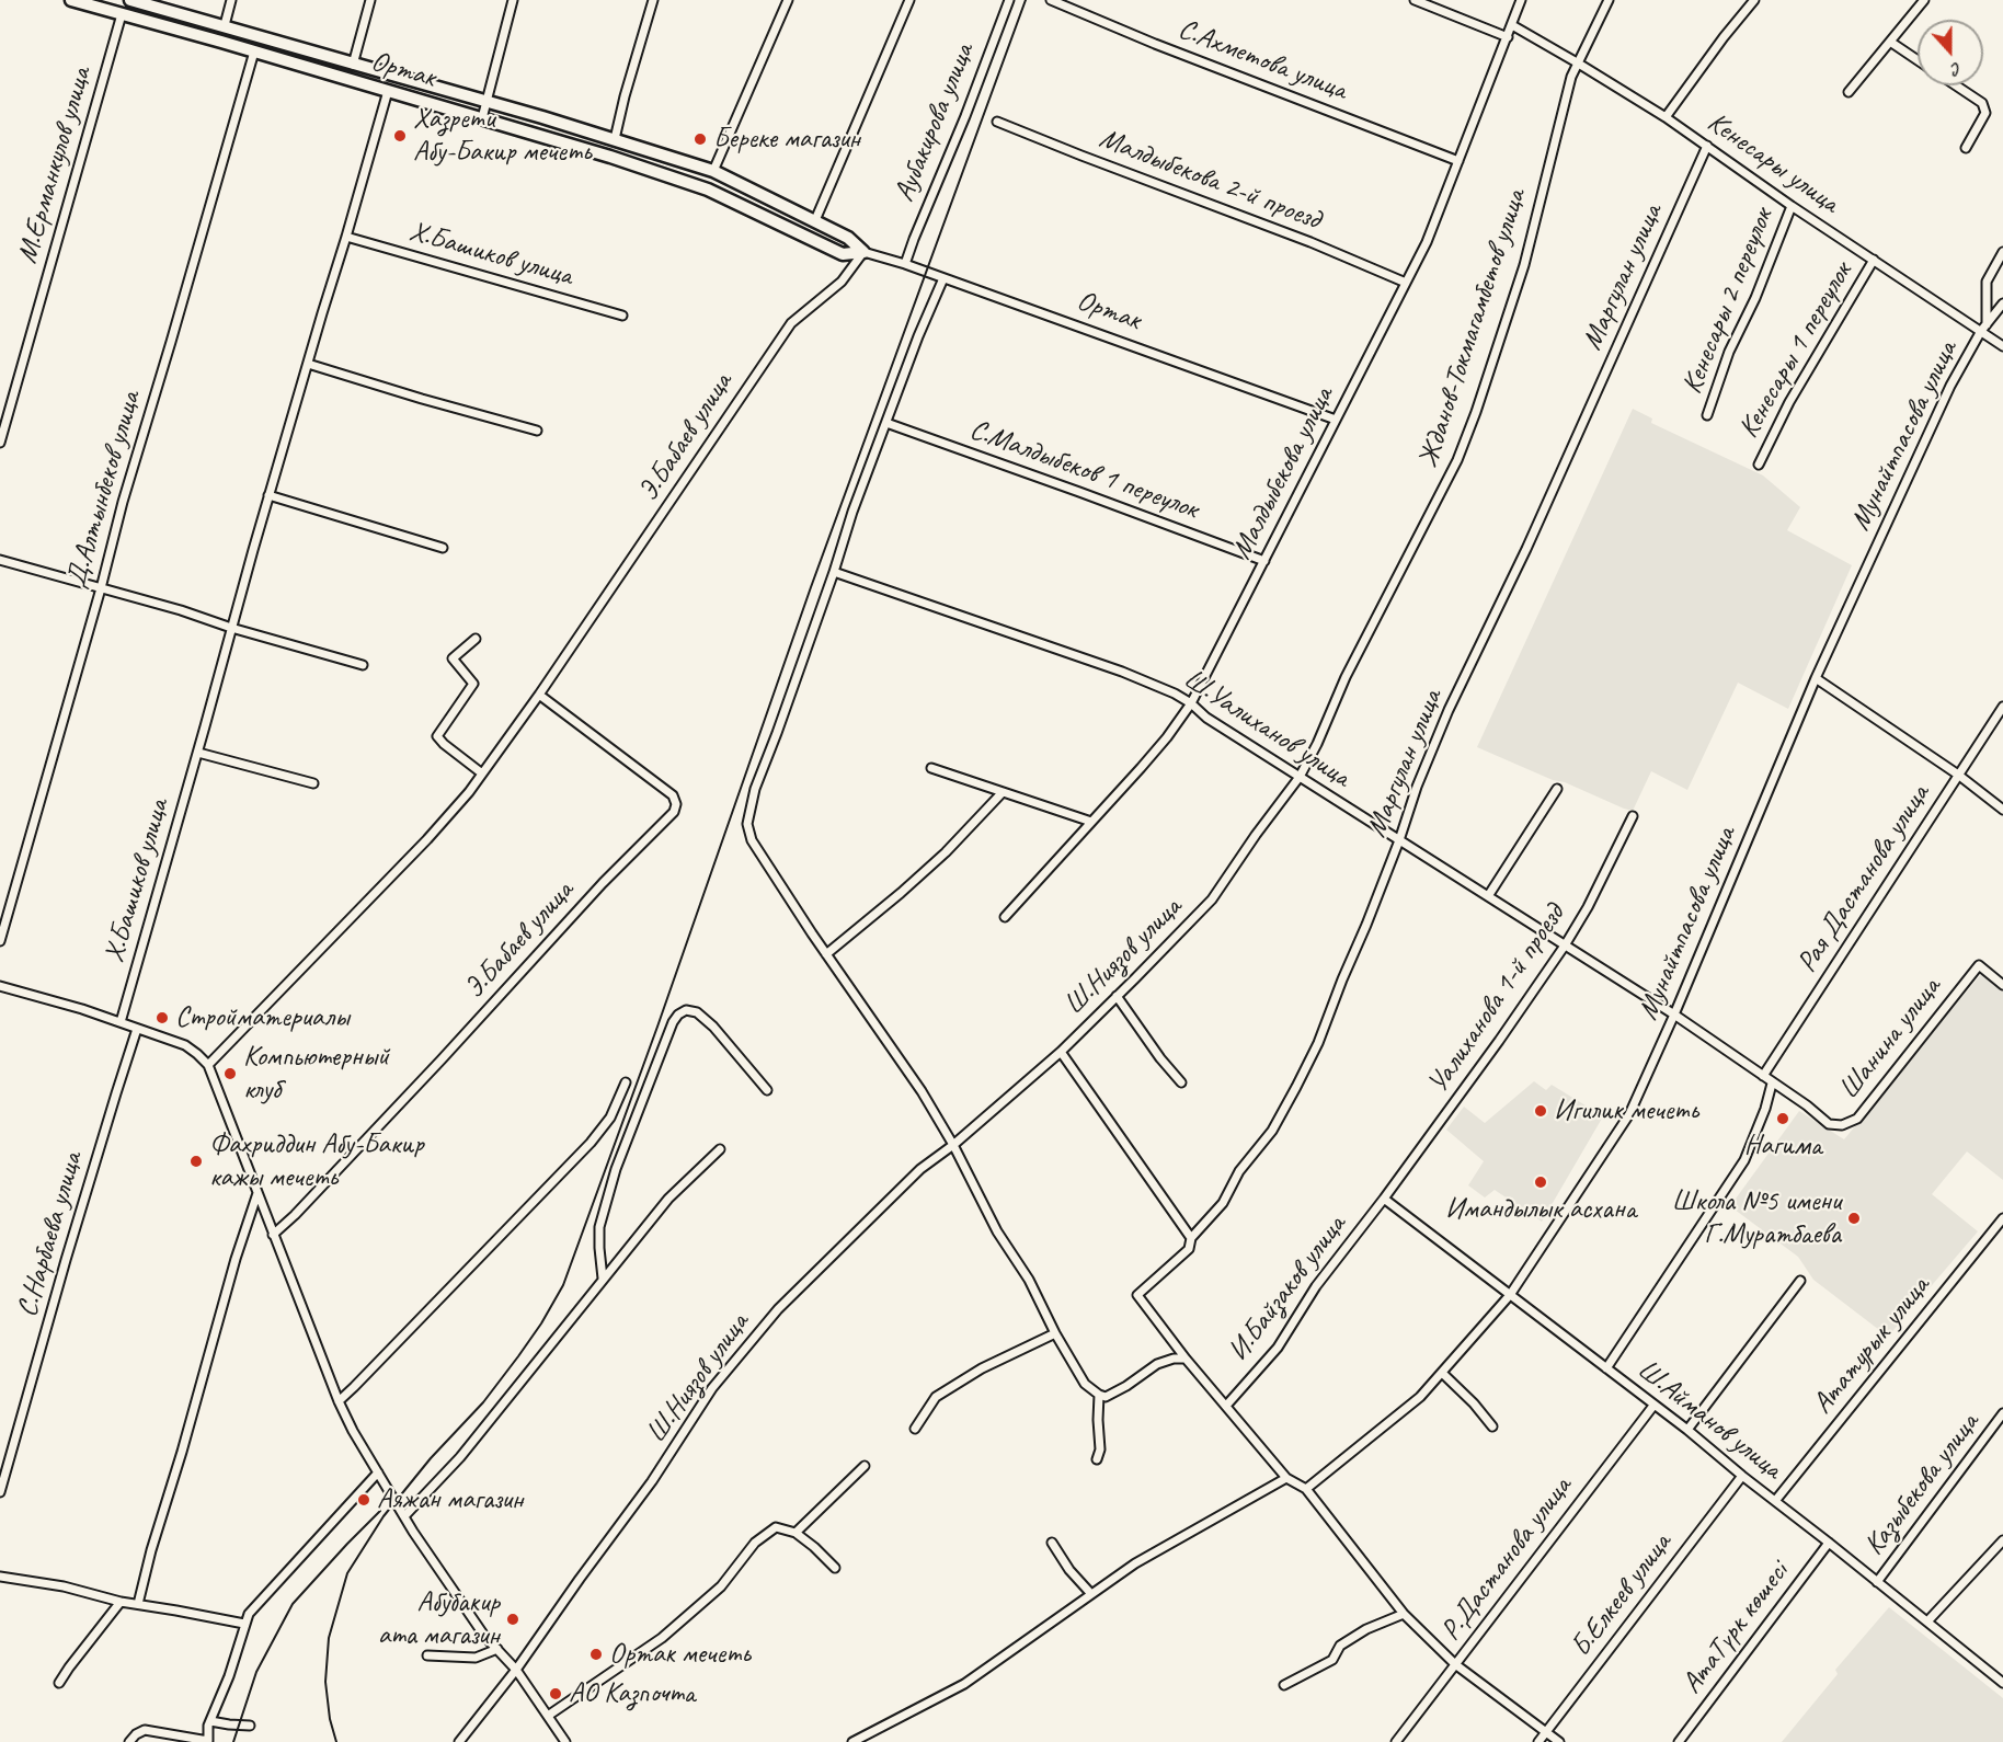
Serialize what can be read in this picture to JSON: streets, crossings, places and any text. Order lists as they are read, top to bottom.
{
  "streets": {
    "street": [
      "С.Ахметова улица",
      "Ортак",
      "Аубакирова улица",
      "Кенесары улица",
      "М.Ерманкулов улица",
      "Малдыбекова 2-й проезд",
      "Х.Башиков улица",
      "Маргулан улица",
      "Кенесары 2 переулок",
      "Жданов-Токмагамбетов улица",
      "Кенесары 1 переулок",
      "Мунайтпасова улица",
      "Э.Бабаев улица",
      "С.Малдыбеков 1 переулок",
      "Малдыбекова улица",
      "Д.Алтынбеков улица",
      "Ш.Уалиханов улица",
      "Рая Дастанова улица",
      "Ш.Ниязов улица",
      "Уалиханова 1-й проезд",
      "Шанина улица",
      "С.Нарбаева улица",
      "И.Байзаков улица",
      "Ататурык улица",
      "Ш.Айманов улица",
      "Казыбекова улица",
      "Р.Дастанова улица",
      "Б.Елкеев улица",
      "АтаТүрк көшесі"
    ]
  },
  "crossings": [
    ["С.Ахметова улица", "Малдыбекова улица"],
    ["Ортак", "Аубакирова улица"],
    ["Ортак", "М.Ерманкулов улица"],
    ["Ортак", "Х.Башиков улица"],
    ["Ортак", "Э.Бабаев улица"],
    ["Ортак", "Малдыбекова улица"],
    ["Ортак", "Д.Алтынбеков улица"],
    ["Кенесары улица", "Маргулан улица"],
    ["Кенесары улица", "Кенесары 2 переулок"],
    ["Кенесары улица", "Жданов-Токмагамбетов улица"],
    ["Кенесары улица", "Кенесары 1 переулок"],
    ["Кенесары улица", "Мунайтпасова улица"],
    ["Кенесары улица", "Малдыбекова улица"],
    ["Малдыбекова 2-й проезд", "Малдыбекова улица"],
    ["Маргулан улица", "Ш.Уалиханов улица"],
    ["Жданов-Токмагамбетов улица", "Ш.Уалиханов улица"],
    ["Жданов-Токмагамбетов улица", "Ш.Ниязов улица"],
    ["Мунайтпасова улица", "Ш.Уалиханов улица"],
    ["Мунайтпасова улица", "Ш.Айманов улица"],
    ["С.Малдыбеков 1 переулок", "Малдыбекова улица"],
    ["Малдыбекова улица", "Ш.Уалиханов улица"],
    ["Ш.Уалиханов улица", "Рая Дастанова улица"],
    ["Ш.Уалиханов улица", "Ш.Ниязов улица"],
    ["Ш.Уалиханов улица", "Уалиханова 1-й проезд"],
    ["Ш.Уалиханов улица", "Шанина улица"],
    ["Уалиханова 1-й проезд", "И.Байзаков улица"],
    ["Уалиханова 1-й проезд", "Ш.Айманов улица"],
    ["И.Байзаков улица", "Ш.Айманов улица"],
    ["Ататурык улица", "Ш.Айманов улица"],
    ["Ш.Айманов улица", "Казыбекова улица"],
    ["Ш.Айманов улица", "Р.Дастанова улица"],
    ["Ш.Айманов улица", "Б.Елкеев улица"],
    ["Ш.Айманов улица", "АтаТүрк көшесі"]
  ],
  "places": [
    "Хазрети Абу-Бакир мечеть",
    "Береке магазин",
    "Стройматериалы",
    "Компьютерный клуб",
    "Игилик мечеть",
    "Нагима",
    "Фахриддин Абу-Бакир кажы мечеть",
    "Имандылык асхана",
    "Школа №5 имени Г.Муратбаева",
    "Аяжан магазин",
    "Абубакир ата магазин",
    "Ортак мечеть",
    "АО Казпочта"
  ],
  "north": "bottom"
}
